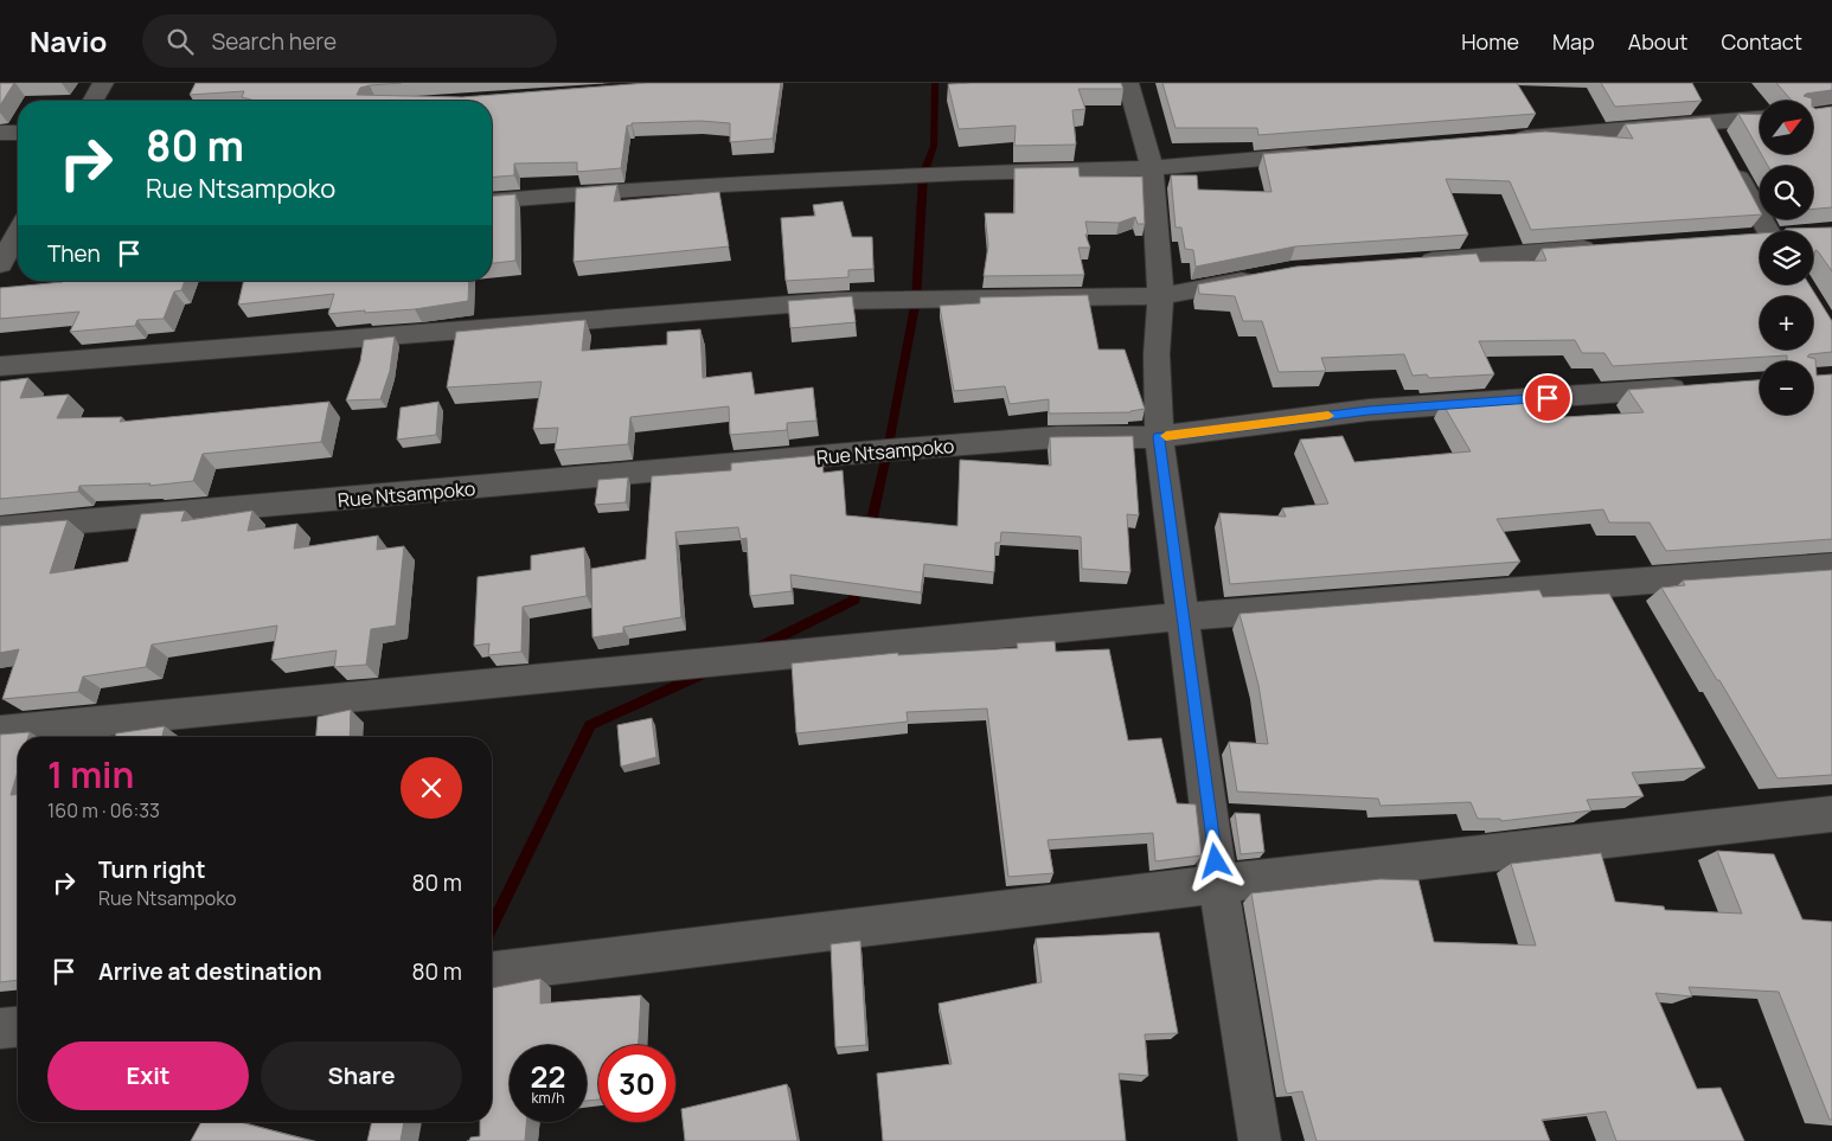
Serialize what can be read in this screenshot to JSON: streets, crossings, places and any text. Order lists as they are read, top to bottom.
{
  "streets": {
    "street": ["Rue Ntsampoko"]
  },
  "north": "top right",
  "page": {
    "header": "Navio",
    "search": "Search here",
    "nav": [
      "Home",
      "Map",
      "About",
      "Contact"
    ],
    "map_buttons": ["+", "−"],
    "turn": ["80 m", "Rue Ntsampoko"],
    "then": "Then",
    "heading": ["1 min", "160 m · 06:33"],
    "list": [
      {
        "name": "Turn right",
        "note": "Rue Ntsampoko",
        "value": "80 m"
      },
      {
        "name": "Arrive at destination",
        "value": "80 m"
      }
    ],
    "buttons": ["Exit", "Share"],
    "speed": "22 km/h",
    "limit": "30"
  }
}
